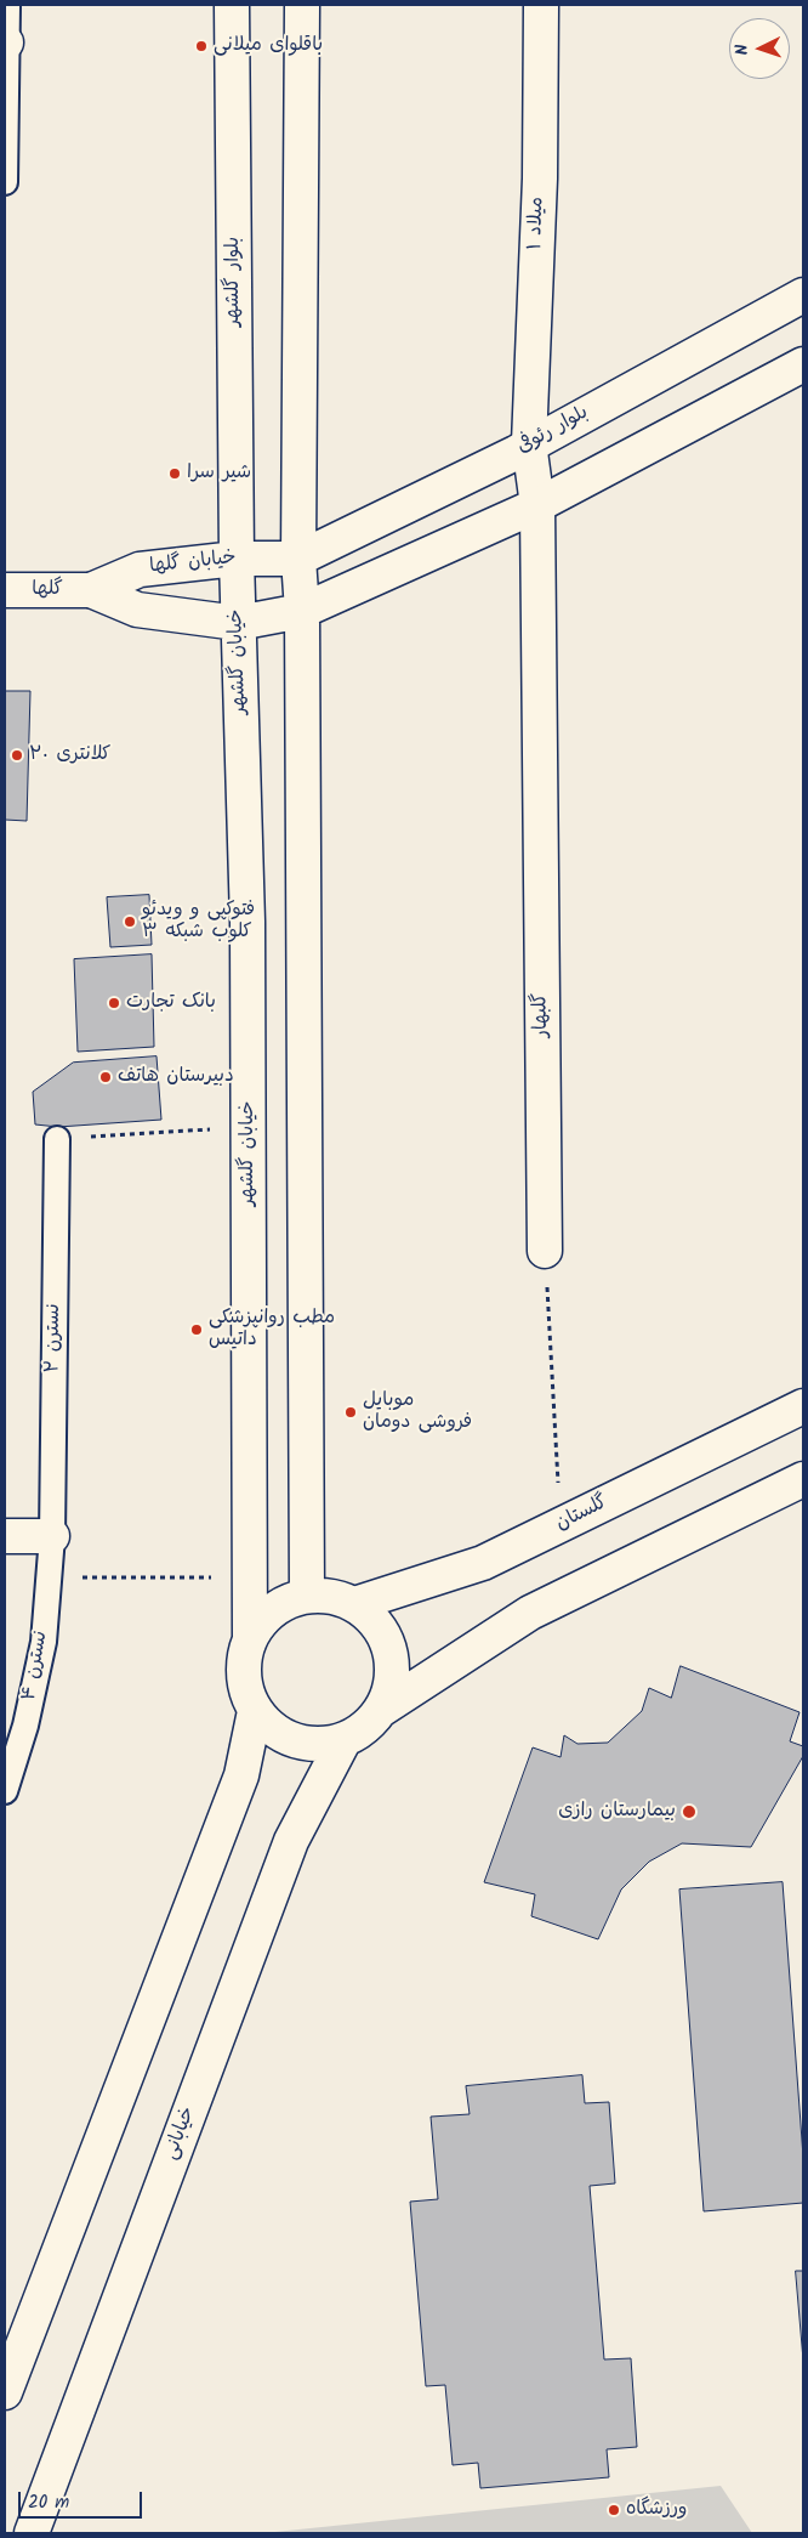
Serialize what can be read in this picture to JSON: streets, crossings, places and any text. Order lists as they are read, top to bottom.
{
  "streets": {
    "main road": [
      "میلاد ۱",
      "بلوار گلشهر",
      "بلوار رئوفی",
      "خیابان گلها",
      "گلها",
      "خیابان گلشهر",
      "گلبهار",
      "گلستان",
      "خیابانی"
    ],
    "lane": ["نسترن ٣", "نسترن ۴"]
  },
  "crossings": [
    ["میلاد ۱", "بلوار رئوفی"],
    ["میلاد ۱", "گلبهار"],
    ["بلوار گلشهر", "خیابان گلها"],
    ["بلوار گلشهر", "خیابان گلشهر"],
    ["بلوار رئوفی", "خیابان گلها"],
    ["خیابان گلها", "گلها"],
    ["خیابان گلها", "خیابان گلشهر"],
    ["خیابان گلشهر", "گلستان"],
    ["خیابان گلشهر", "خیابانی"],
    ["نسترن ٣", "نسترن ۴"],
    ["گلستان", "خیابانی"]
  ],
  "places": [
    "باقلوای میلانی",
    "شیر سرا",
    "کلانتری ۲۰",
    "فتوکپی و ویدئو کلوب شبکه ۳",
    "بانک تجارت",
    "دبیرستان هاتف",
    "مطب روانپزشکی داتیس",
    "موبایل فروشی دومان",
    "بیمارستان رازی",
    "ورزشگاه"
  ],
  "scale_bar": "20 m",
  "north": "left"
}
